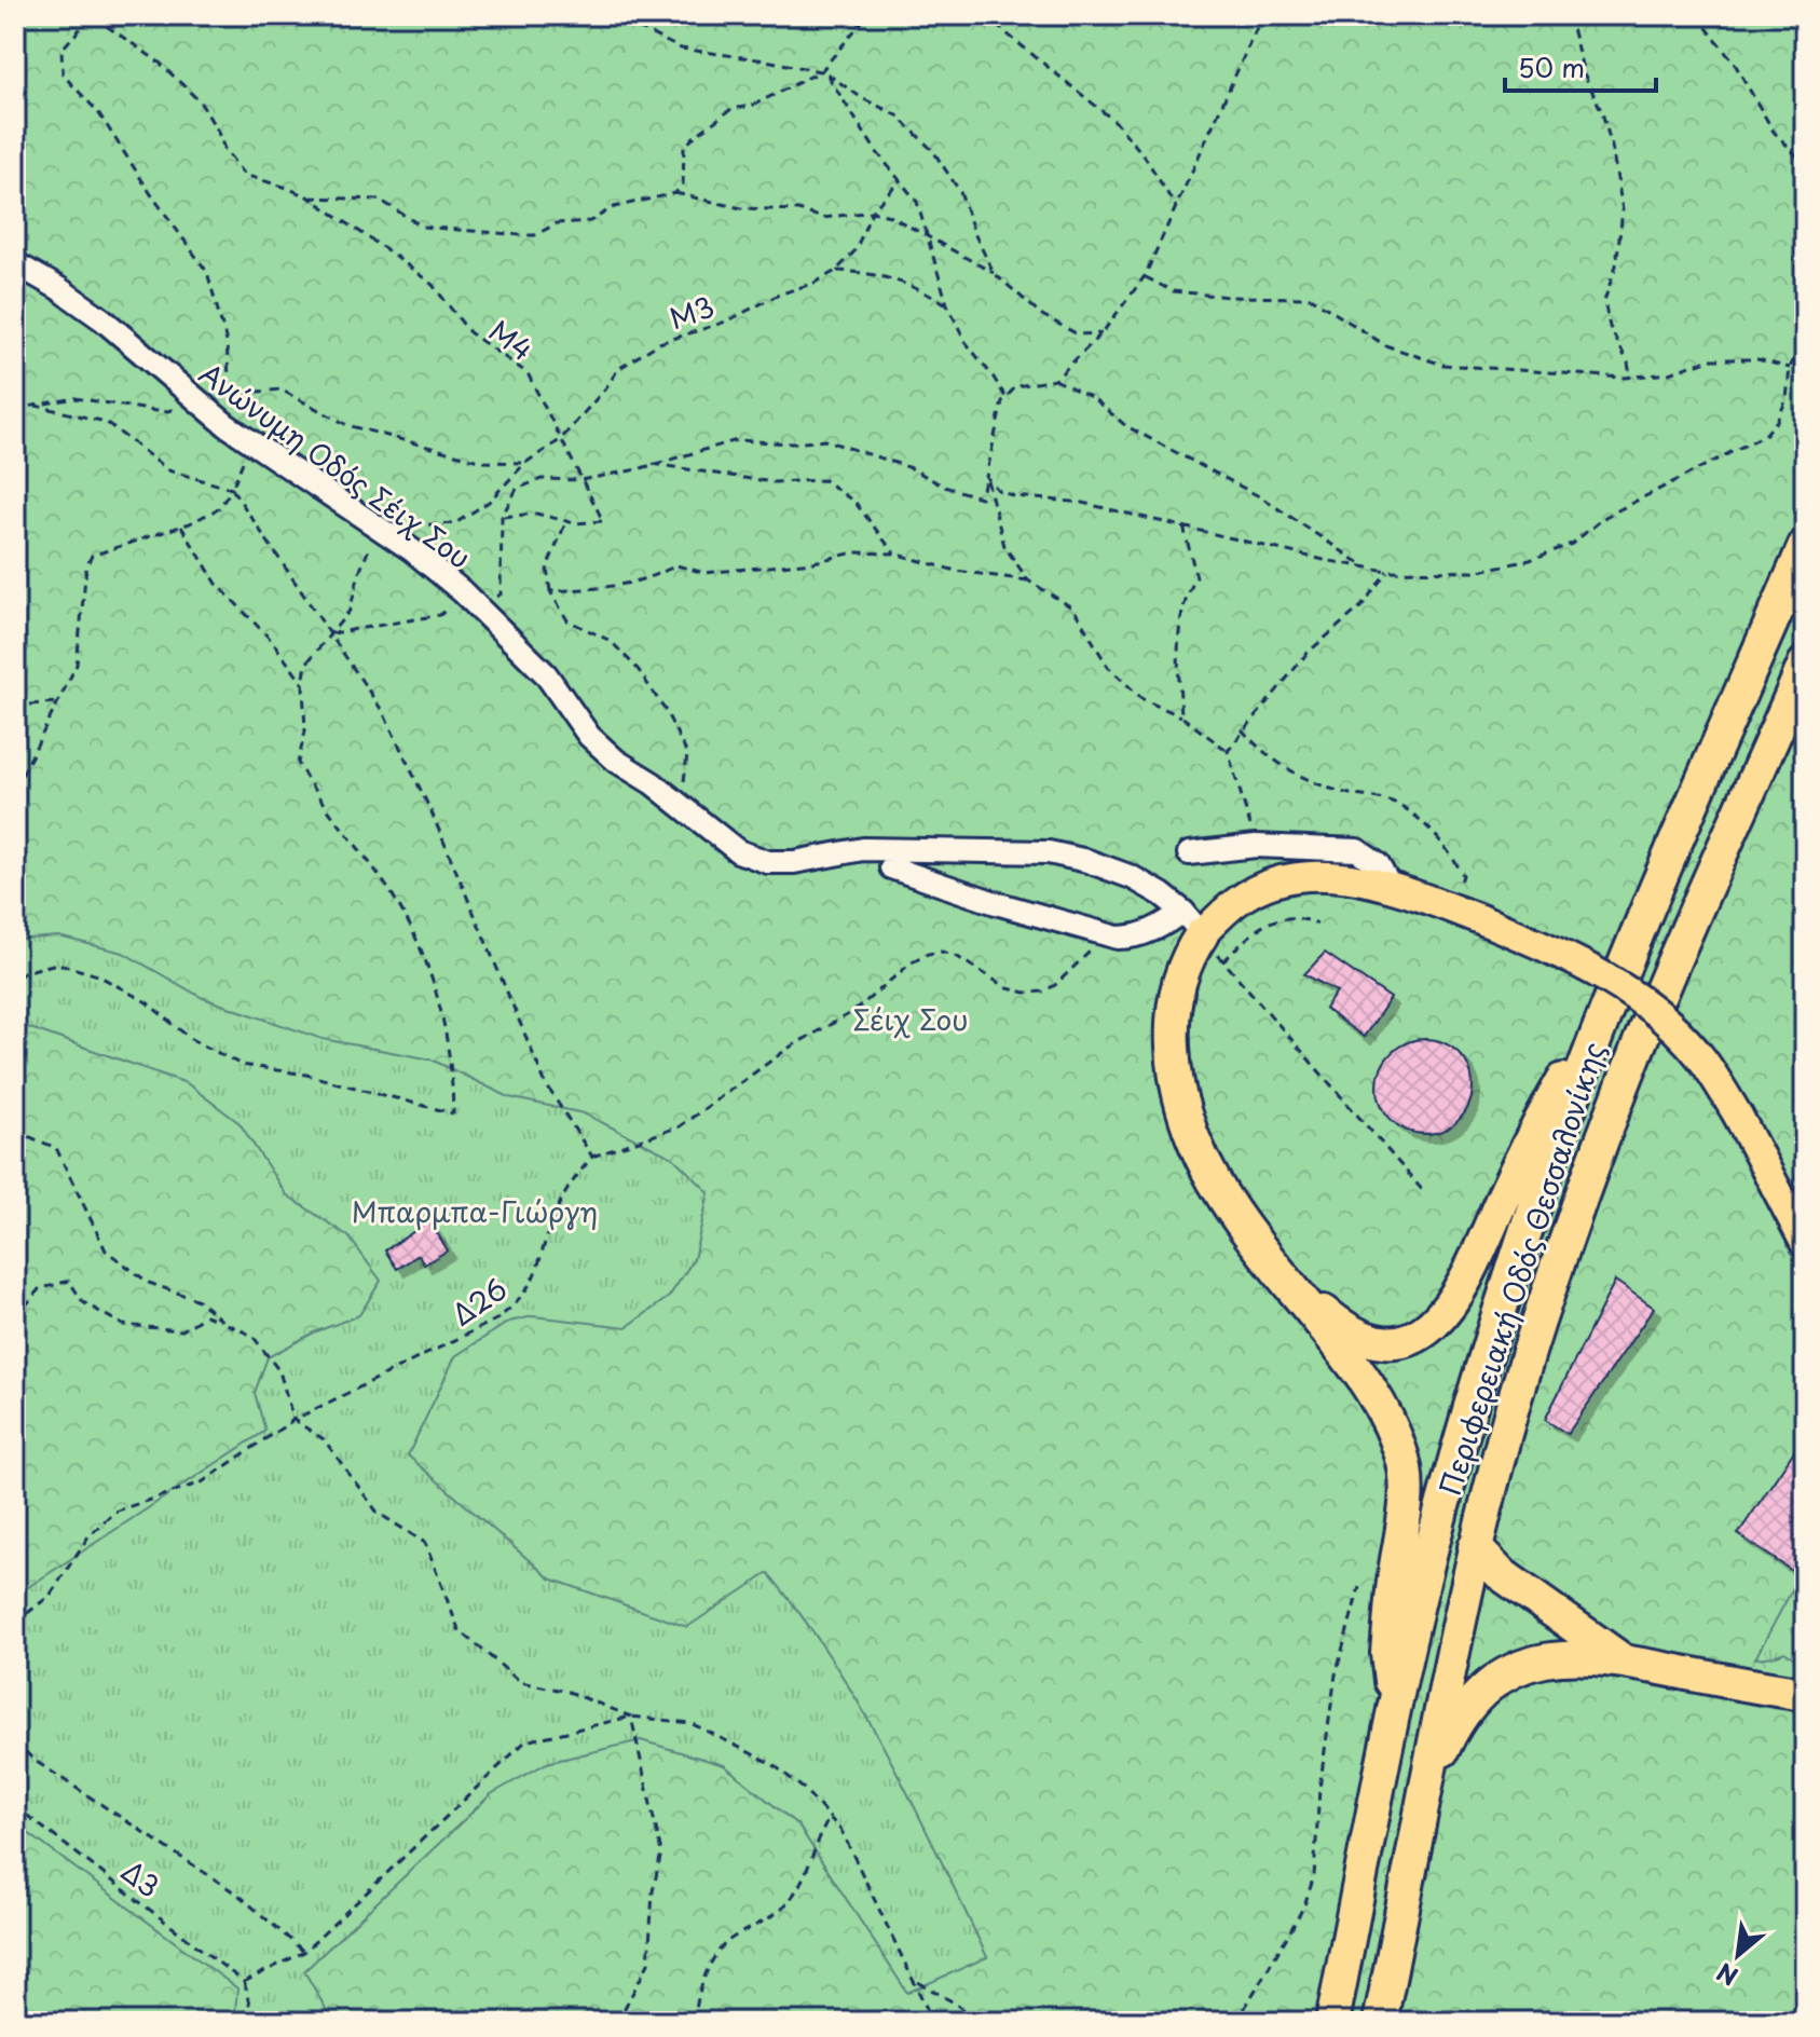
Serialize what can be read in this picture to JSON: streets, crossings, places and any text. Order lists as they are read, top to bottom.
{
  "streets": {
    "highway": ["Περιφερειακή Οδός Θεσσαλονίκης"],
    "street": ["Ανώνυμη Οδός Σέιχ Σου"],
    "path": [
      "M3",
      "M4",
      "Δ26",
      "Δ3"
    ]
  },
  "crossings": [
    ["M3", "M4"],
    ["M3", "Ανώνυμη Οδός Σέιχ Σου"]
  ],
  "parks": ["Σέιχ Σου", "Μπαρμπα-Γιώργη"],
  "scale_bar": "50 m",
  "north": "bottom left"
}
